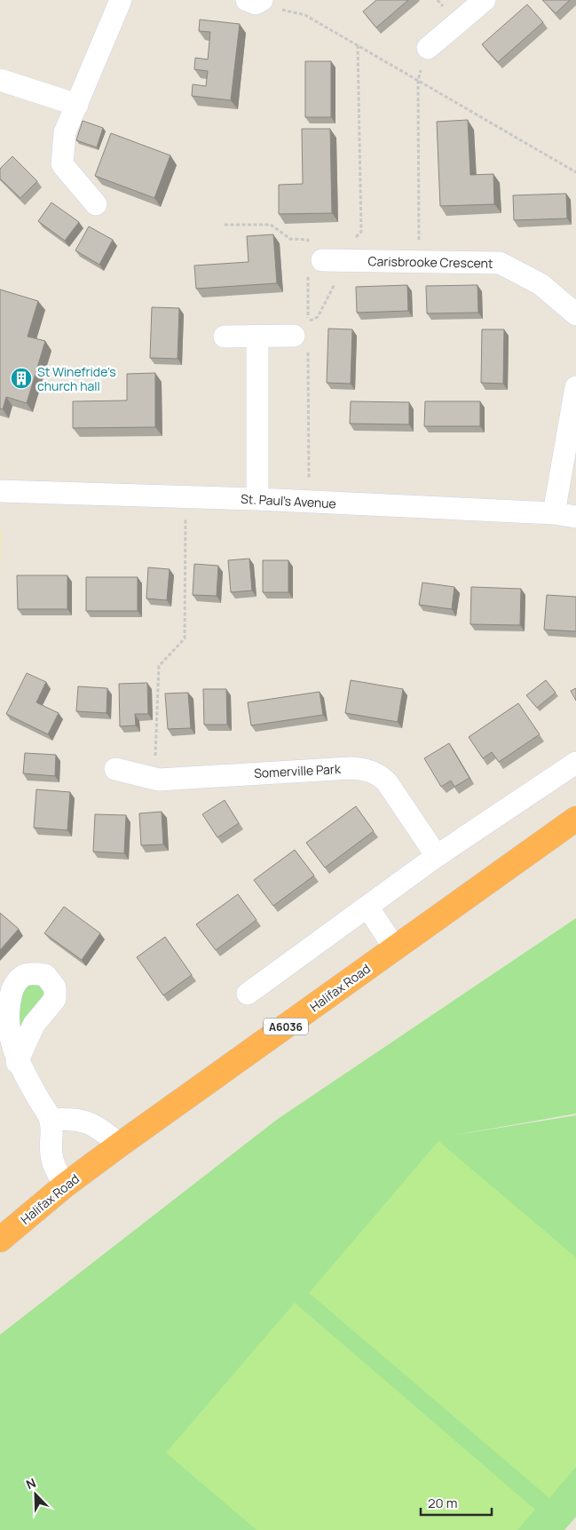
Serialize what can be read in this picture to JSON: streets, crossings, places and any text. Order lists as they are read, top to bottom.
{
  "streets": {
    "highway": ["Halifax Road", "A6036"],
    "street": ["Carisbrooke Crescent", "St. Paul's Avenue", "Somerville Park"]
  },
  "places": {
    "building": ["St Winefride's church hall"]
  },
  "scale_bar": "20 m",
  "north": "top left"
}
